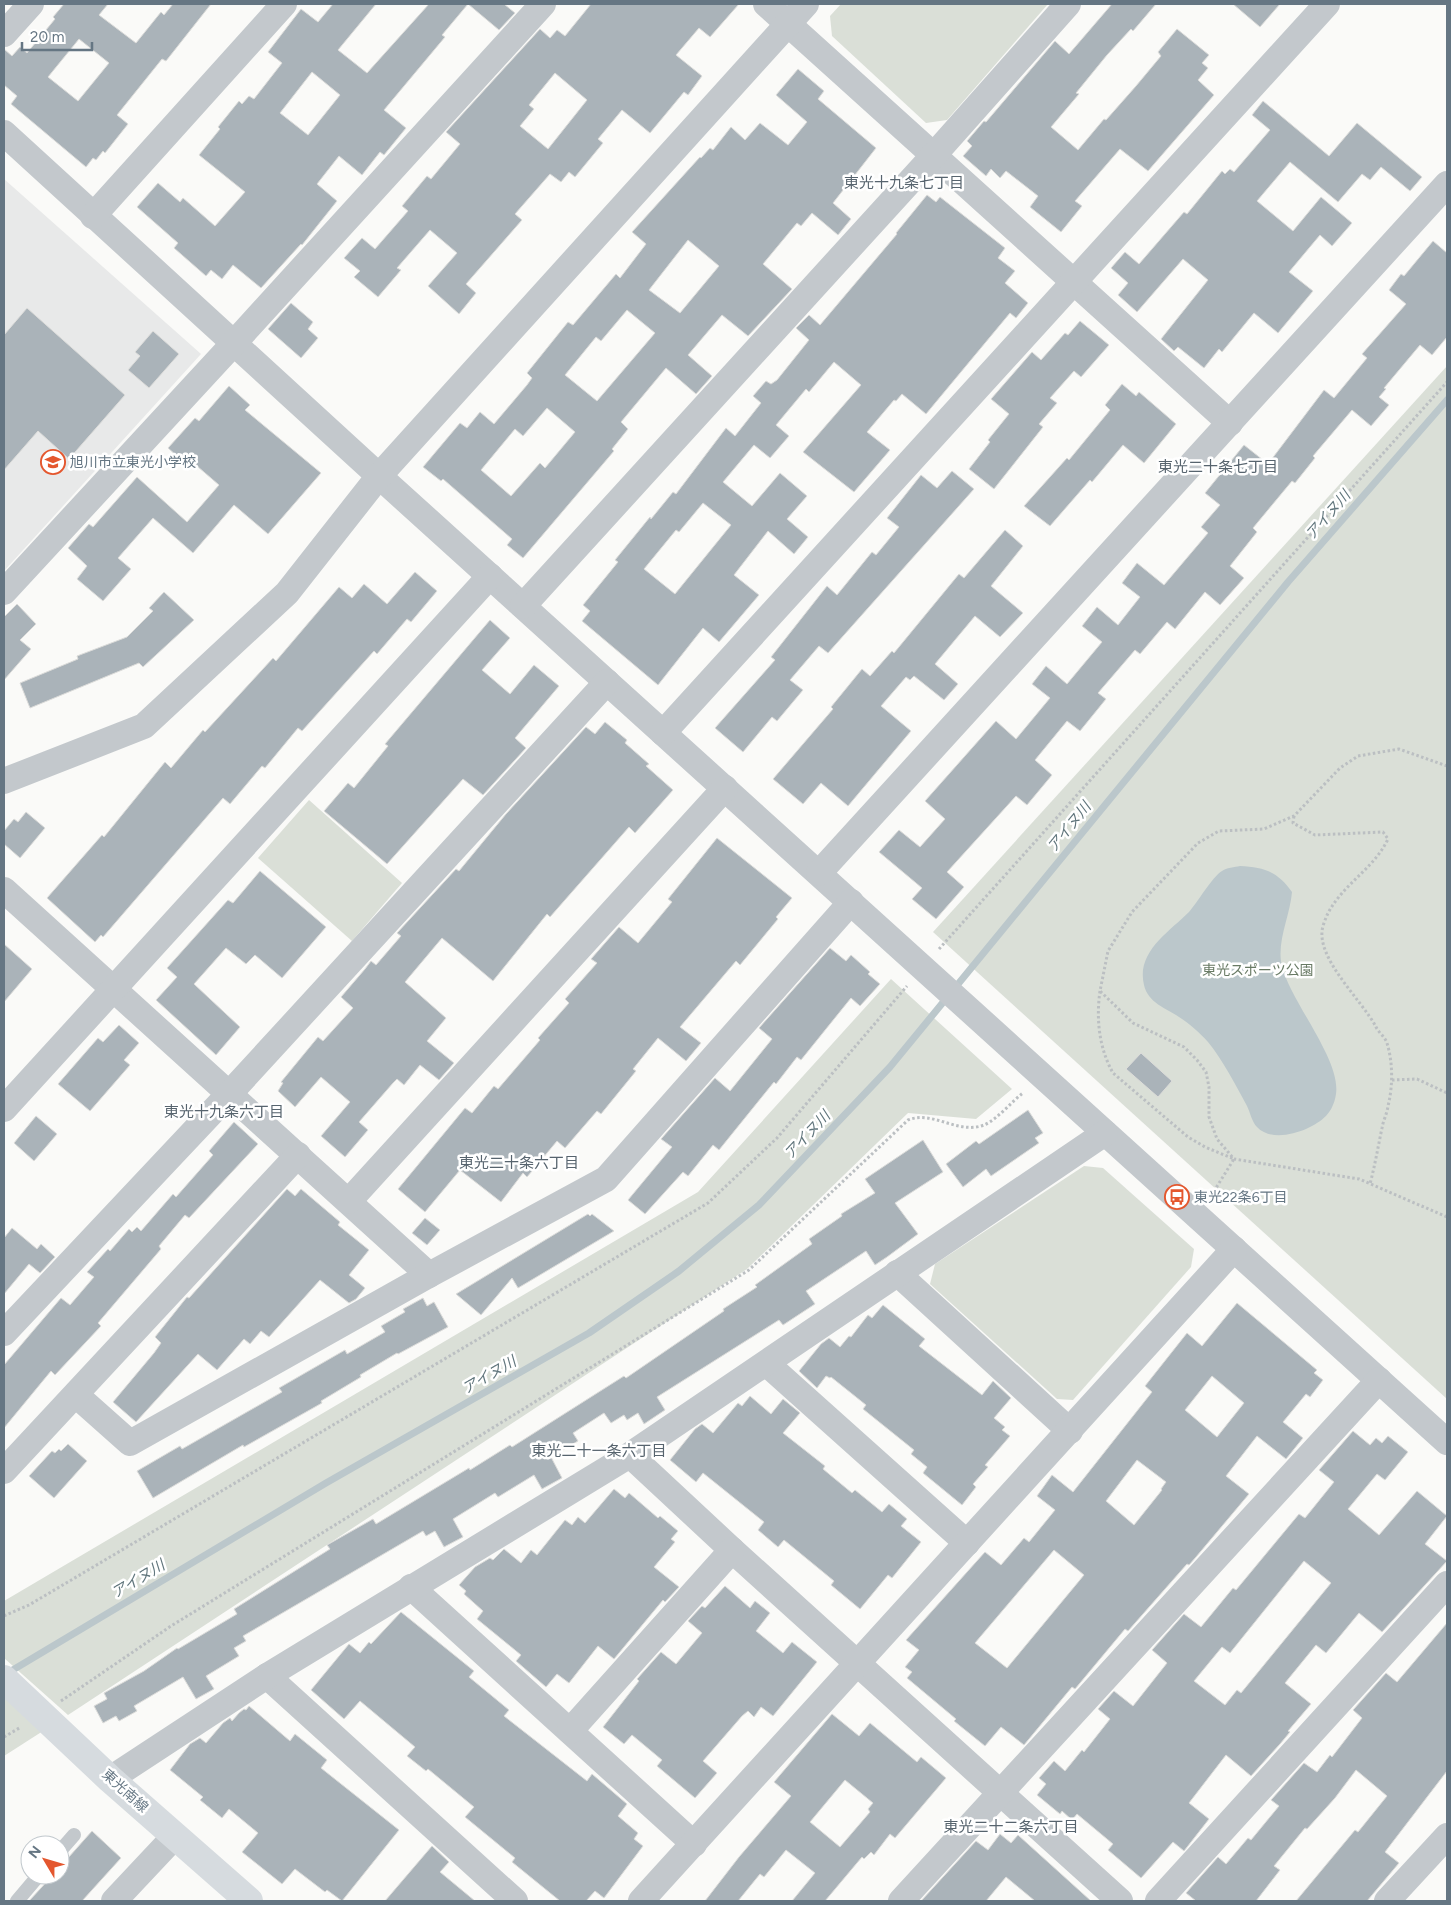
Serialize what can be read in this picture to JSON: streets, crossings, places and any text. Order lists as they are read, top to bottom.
{
  "streets": {
    "street": ["東光南線"]
  },
  "districts": [
    "東光十九条七丁目",
    "東光二十条七丁目",
    "東光十九条六丁目",
    "東光二十条六丁目",
    "東光二十一条六丁目",
    "東光二十二条六丁目"
  ],
  "water": ["アイヌ川"],
  "parks": ["東光スポーツ公園"],
  "places": {
    "school or university": ["旭川市立東光小学校"],
    "bus stop": ["東光22条6丁目"]
  },
  "scale_bar": "20 m",
  "north": "top left"
}
